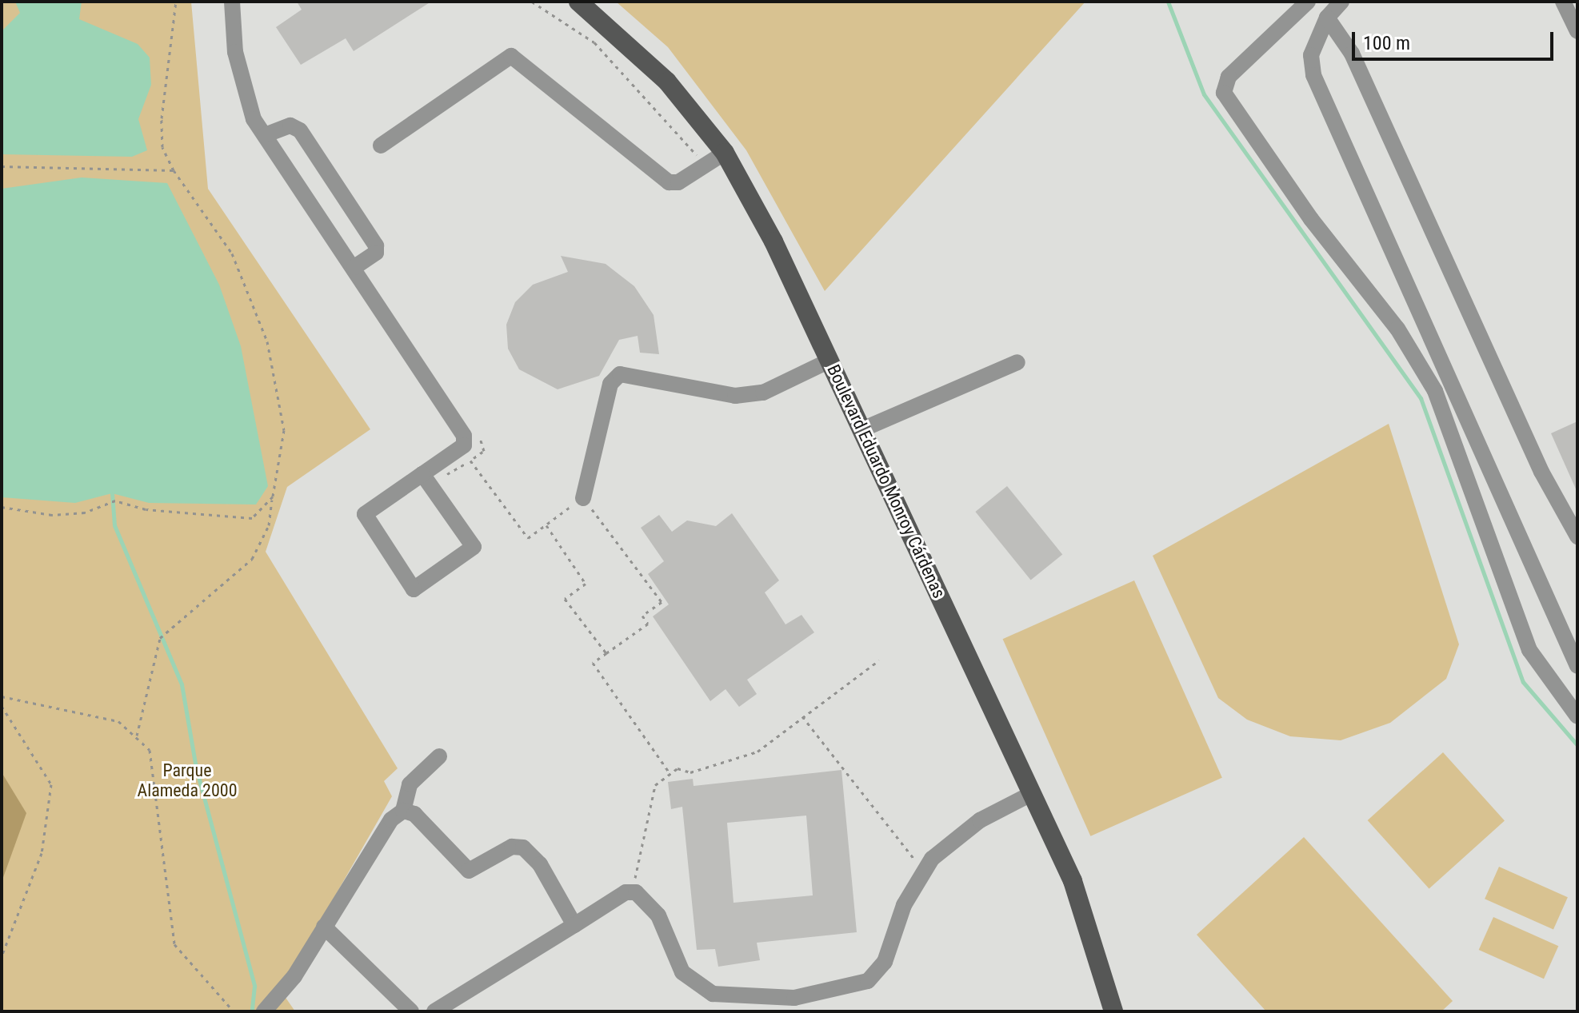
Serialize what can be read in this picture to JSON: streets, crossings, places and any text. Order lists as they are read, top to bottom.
{
  "streets": {
    "main road": ["Boulevard Eduardo Monroy Cárdenas"]
  },
  "parks": ["Parque Alameda 2000"],
  "scale_bar": "100 m"
}
